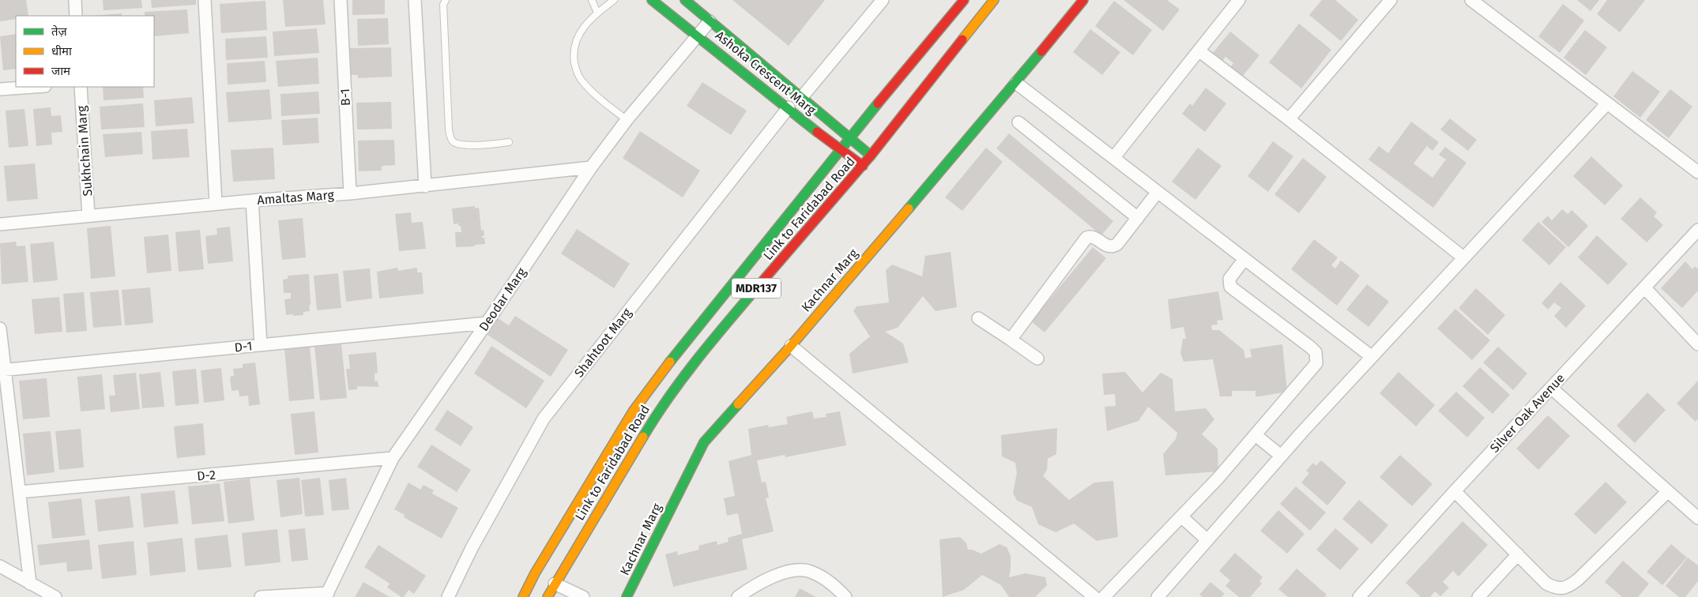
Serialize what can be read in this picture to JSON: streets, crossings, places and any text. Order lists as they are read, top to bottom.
{
  "streets": {
    "main road": [
      "Ashoka Crescent Marg",
      "Link to Faridabad Road",
      "Kachnar Marg",
      "MDR137"
    ],
    "street": [
      "B-1",
      "Sukhchain Marg",
      "Amaltas Marg",
      "Deodar Marg",
      "Shahtoot Marg",
      "D-1",
      "Silver Oak Avenue",
      "D-2"
    ]
  },
  "crossings": [
    ["Ashoka Crescent Marg", "Link to Faridabad Road"],
    ["Ashoka Crescent Marg", "Deodar Marg"],
    ["Ashoka Crescent Marg", "Shahtoot Marg"],
    ["B-1", "Amaltas Marg"],
    ["Sukhchain Marg", "Amaltas Marg"],
    ["Amaltas Marg", "Deodar Marg"],
    ["Deodar Marg", "D-1"],
    ["Deodar Marg", "D-2"]
  ],
  "legend": ["तेज़", "धीमा", "जाम"]
}
